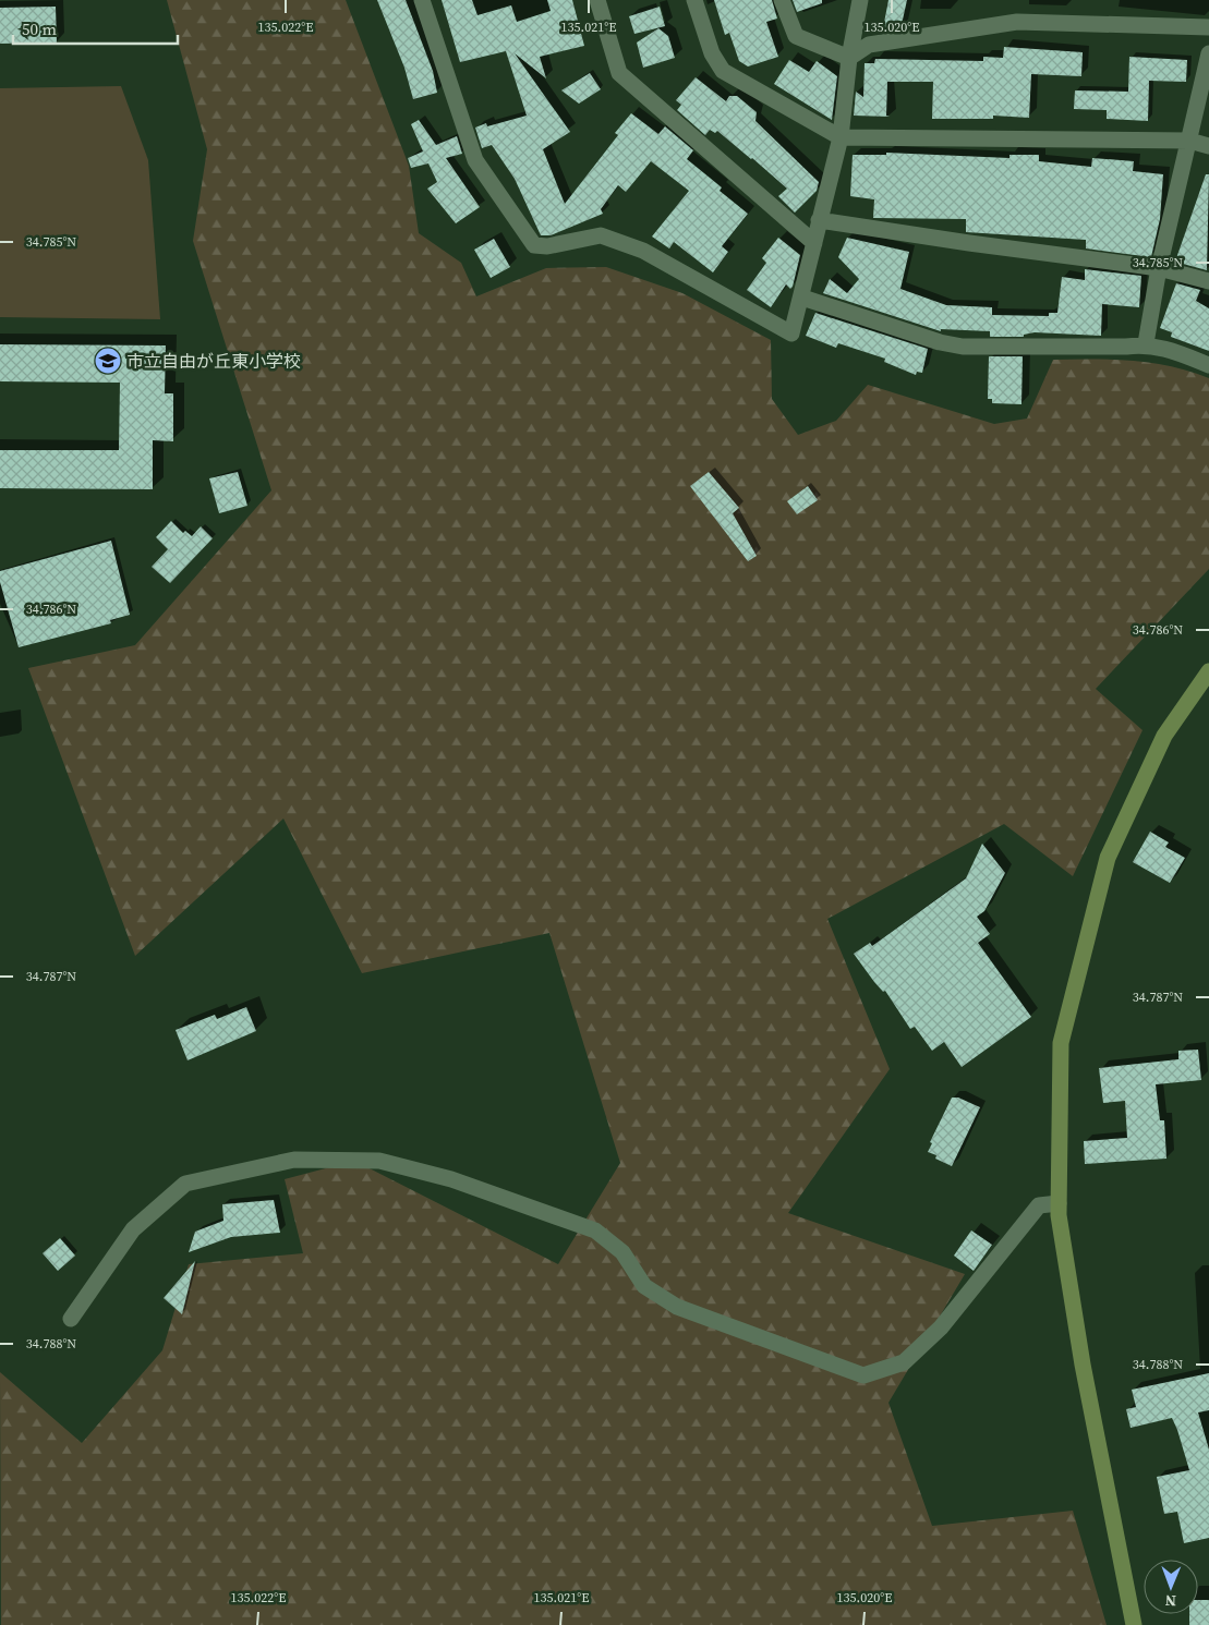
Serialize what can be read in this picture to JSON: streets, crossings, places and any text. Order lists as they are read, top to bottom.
{
  "places": {
    "school or university": ["市立自由が丘東小学校"]
  },
  "scale_bar": "50 m",
  "north": "bottom",
  "coordinates": [
    "135.022°E",
    "135.021°E",
    "135.020°E",
    "34.785°N",
    "34.786°N",
    "34.787°N",
    "34.788°N"
  ]
}
